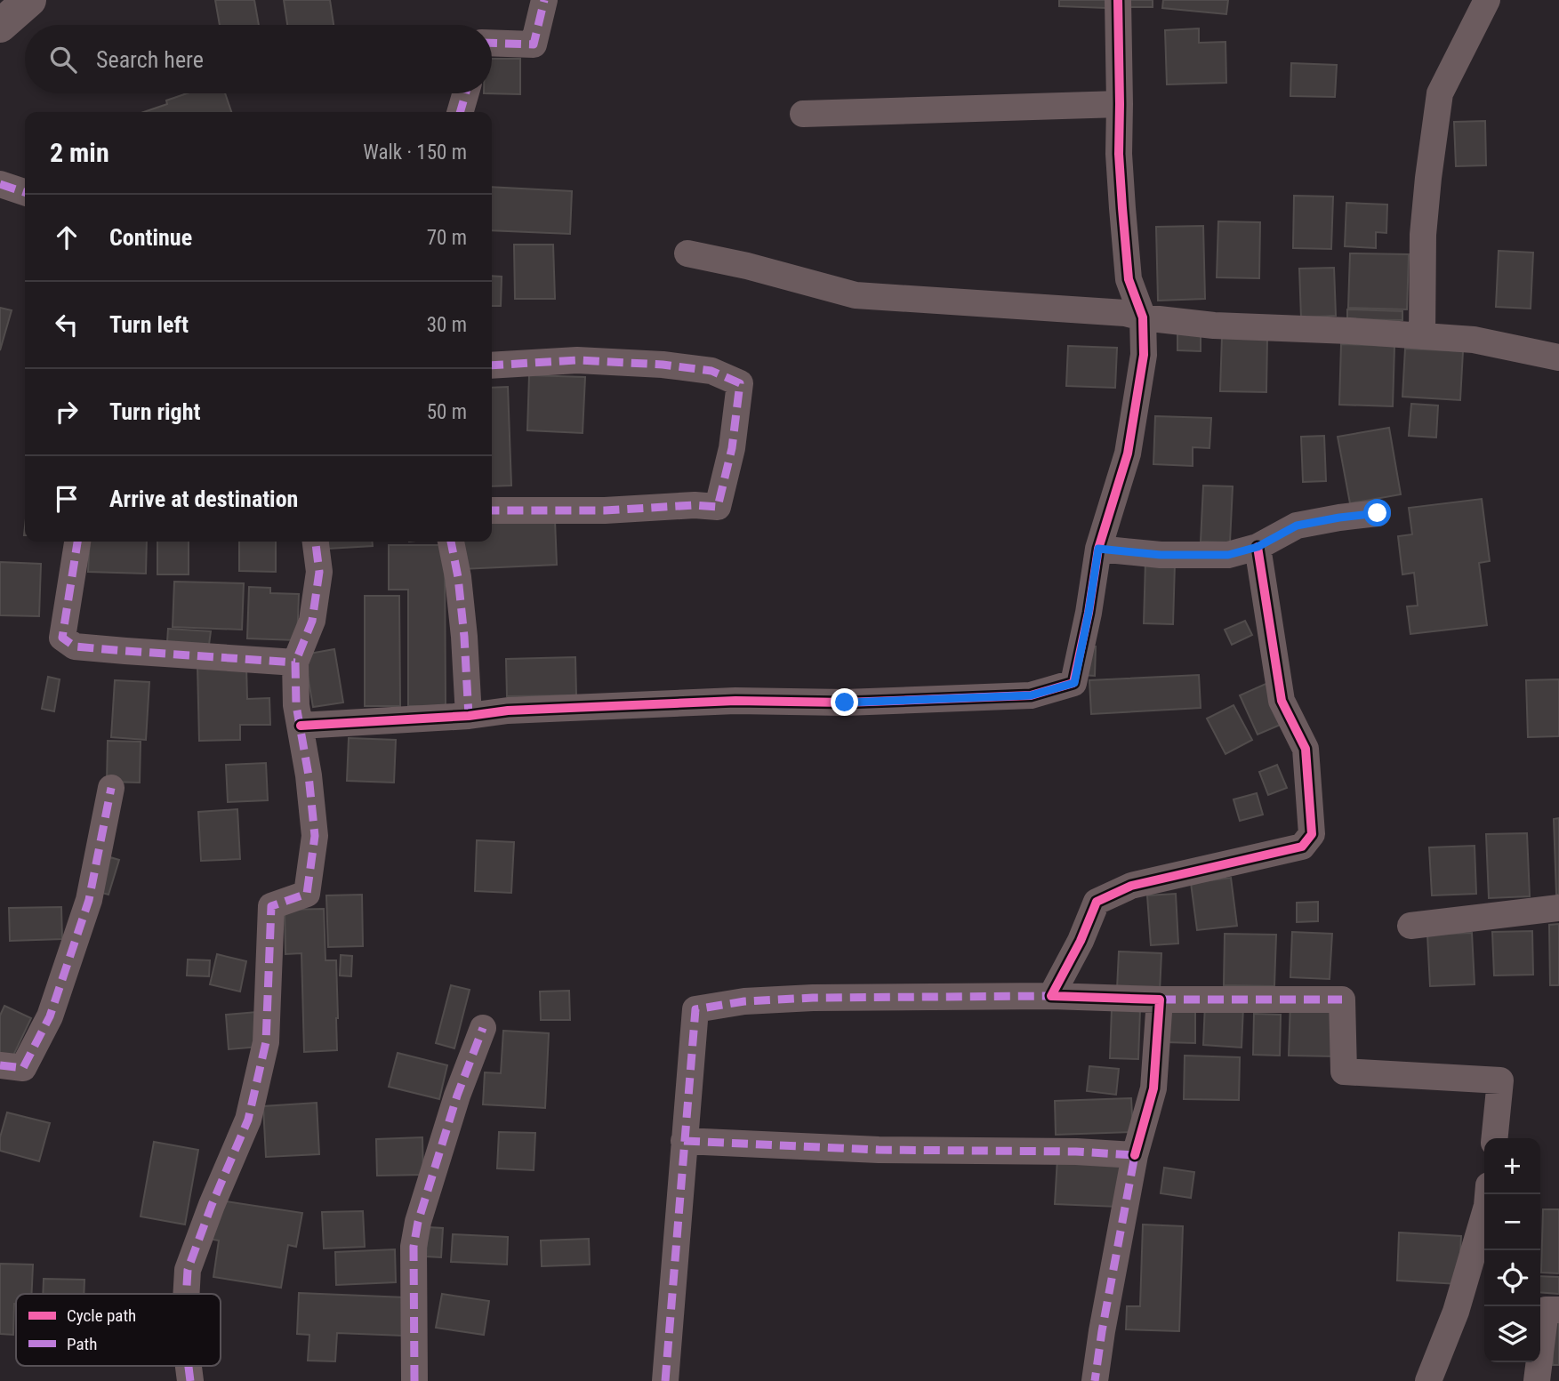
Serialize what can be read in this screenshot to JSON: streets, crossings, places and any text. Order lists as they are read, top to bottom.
{
  "legend": ["Cycle path", "Path"],
  "page": {
    "search": "Search here",
    "heading": ["2 min", "Walk · 150 m"],
    "list": [
      ["Continue", "70 m"],
      ["Turn left", "30 m"],
      ["Turn right", "50 m"],
      "Arrive at destination"
    ],
    "map_buttons": ["+", "−"]
  }
}
